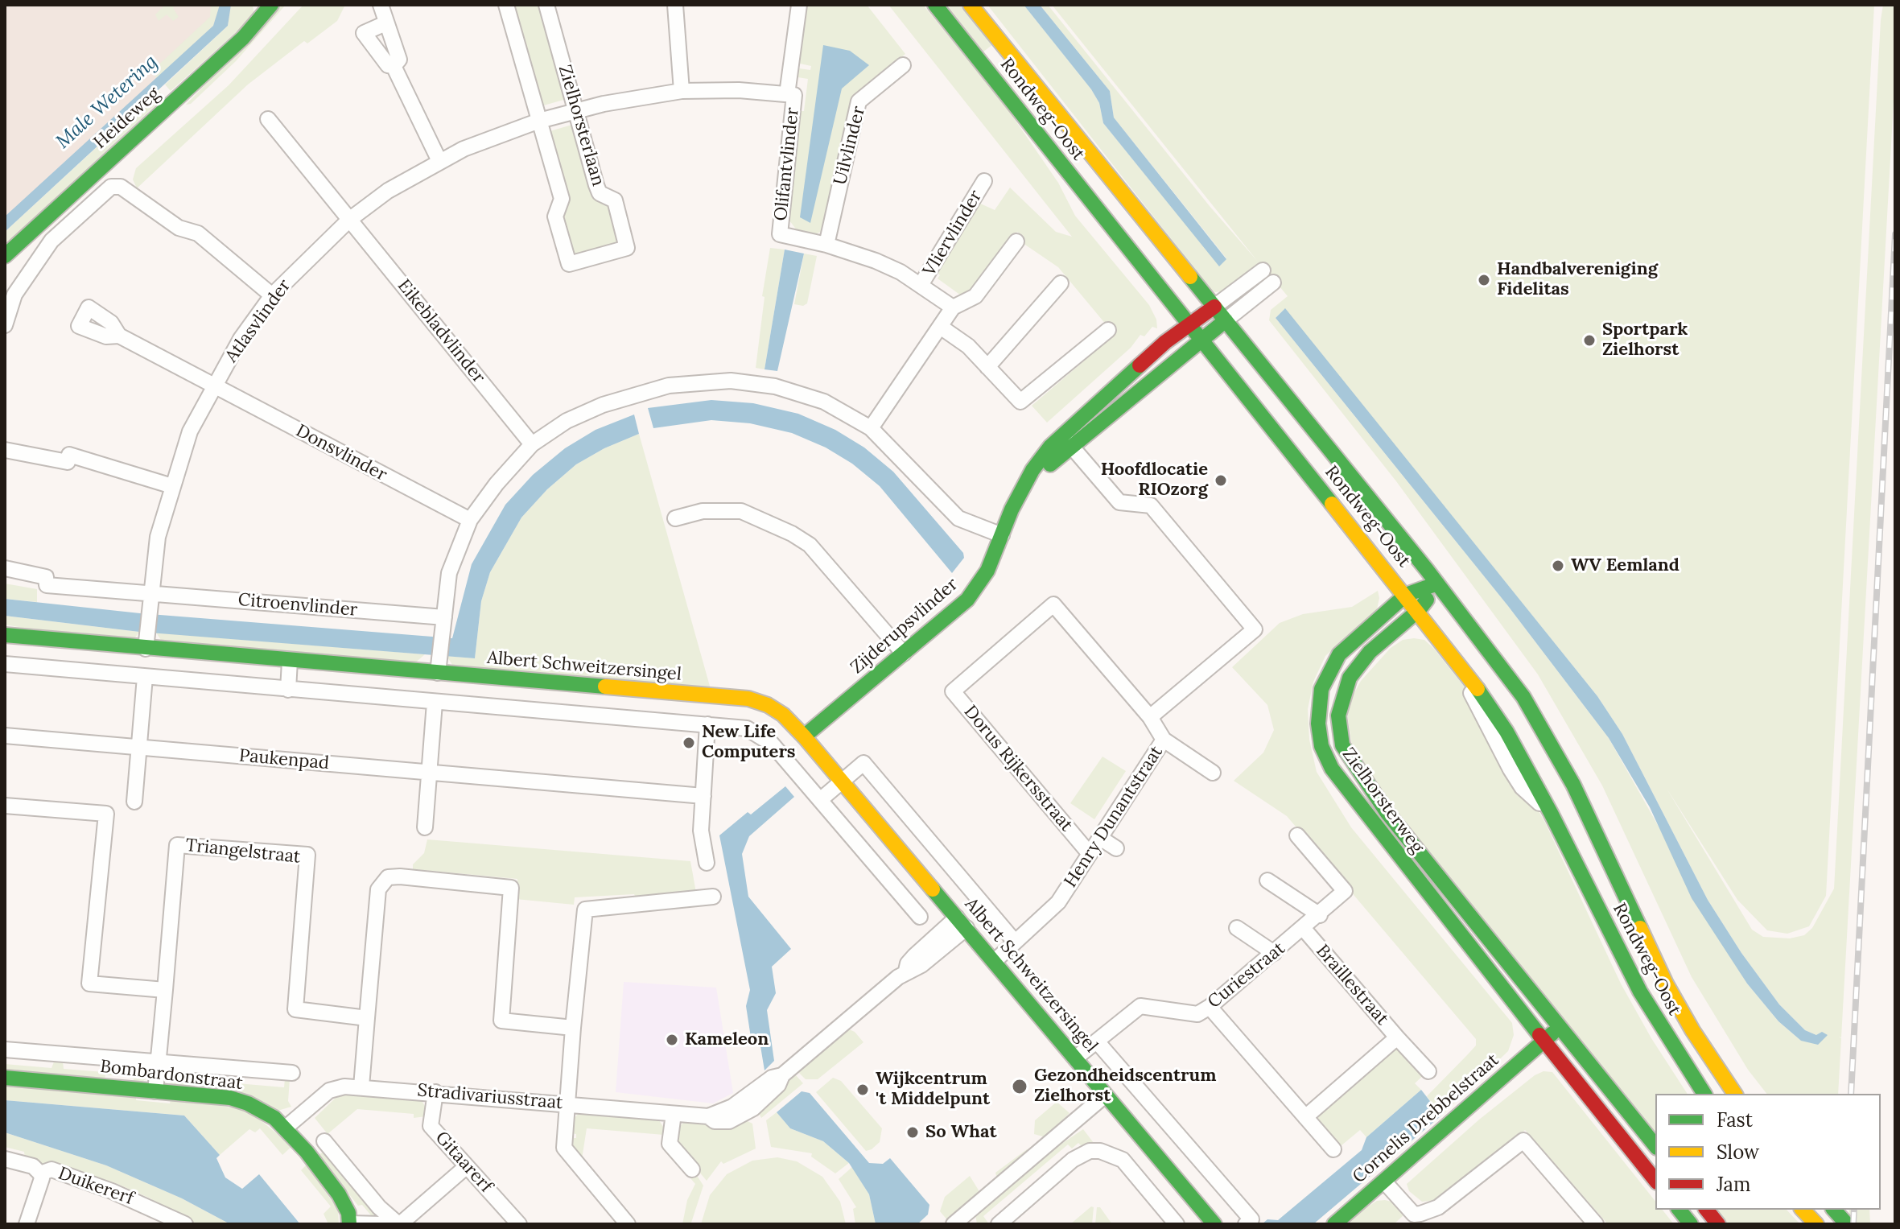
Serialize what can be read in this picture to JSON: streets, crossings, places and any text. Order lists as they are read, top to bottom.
{
  "streets": {
    "main road": [
      "Rondweg-Oost",
      "Heideweg",
      "Zijderupsvlinder",
      "Albert Schweitzersingel",
      "Zielhorsterweg",
      "Bombardonstraat",
      "Cornelis Drebbelstraat"
    ],
    "street": [
      "Zielhorsterlaan",
      "Uilvlinder",
      "Olifantvlinder",
      "Vliervlinder",
      "Atlasvlinder",
      "Eikebladvlinder",
      "Donsvlinder",
      "Citroenvlinder",
      "Paukenpad",
      "Dorus Rijkersstraat",
      "Henry Dunantstraat",
      "Triangelstraat",
      "Curiestraat",
      "Braillestraat",
      "Stradivariusstraat",
      "Gitaarerf",
      "Duikererf"
    ]
  },
  "crossings": [
    ["Rondweg-Oost", "Zijderupsvlinder"],
    ["Rondweg-Oost", "Zielhorsterweg"],
    ["Zielhorsterlaan", "Olifantvlinder"],
    ["Zielhorsterlaan", "Atlasvlinder"],
    ["Uilvlinder", "Olifantvlinder"],
    ["Olifantvlinder", "Vliervlinder"],
    ["Olifantvlinder", "Atlasvlinder"],
    ["Atlasvlinder", "Eikebladvlinder"],
    ["Atlasvlinder", "Donsvlinder"],
    ["Atlasvlinder", "Citroenvlinder"],
    ["Atlasvlinder", "Albert Schweitzersingel"],
    ["Zijderupsvlinder", "Albert Schweitzersingel"],
    ["Zijderupsvlinder", "Henry Dunantstraat"],
    ["Albert Schweitzersingel", "Henry Dunantstraat"],
    ["Albert Schweitzersingel", "Curiestraat"],
    ["Albert Schweitzersingel", "Stradivariusstraat"],
    ["Dorus Rijkersstraat", "Henry Dunantstraat"],
    ["Zielhorsterweg", "Cornelis Drebbelstraat"],
    ["Triangelstraat", "Bombardonstraat"],
    ["Curiestraat", "Braillestraat"],
    ["Bombardonstraat", "Stradivariusstraat"],
    ["Stradivariusstraat", "Gitaarerf"]
  ],
  "water": ["Male Wetering"],
  "places": [
    "Handbalvereniging Fidelitas",
    "Sportpark Zielhorst",
    "Hoofdlocatie RIOzorg",
    "WV Eemland",
    "New Life Computers",
    "Kameleon",
    "Gezondheidscentrum Zielhorst",
    "Wijkcentrum 't Middelpunt",
    "So What"
  ],
  "legend": ["Fast", "Slow", "Jam"]
}
